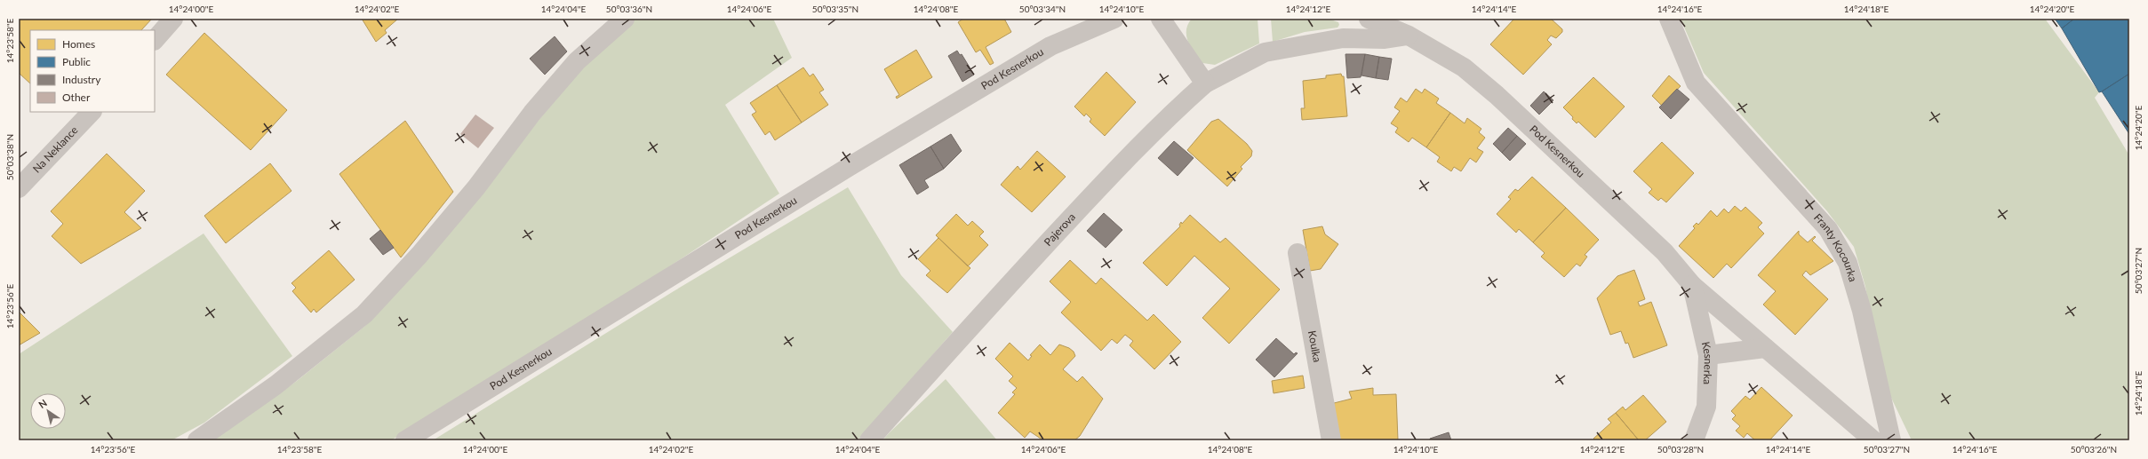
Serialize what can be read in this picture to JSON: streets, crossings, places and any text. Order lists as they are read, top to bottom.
{
  "streets": {
    "street": [
      "Pod Kesnerkou",
      "Na Neklance",
      "Pajerova",
      "Franty Kocourka",
      "Koulka",
      "Kesnerka"
    ]
  },
  "crossings": [
    ["Pod Kesnerkou", "Kesnerka"]
  ],
  "legend": [
    "Homes",
    "Public",
    "Industry",
    "Other"
  ],
  "north": "top left",
  "coordinates": [
    "14°24'00\"E",
    "14°24'02\"E",
    "14°24'04\"E",
    "50°03'36\"N",
    "14°24'06\"E",
    "50°03'35\"N",
    "14°24'08\"E",
    "50°03'34\"N",
    "14°24'10\"E",
    "14°24'12\"E",
    "14°24'14\"E",
    "14°24'16\"E",
    "14°24'18\"E",
    "14°24'20\"E",
    "14°23'58\"E",
    "50°03'38\"N",
    "50°03'27\"N",
    "14°23'56\"E",
    "50°03'28\"N",
    "50°03'26\"N"
  ]
}
